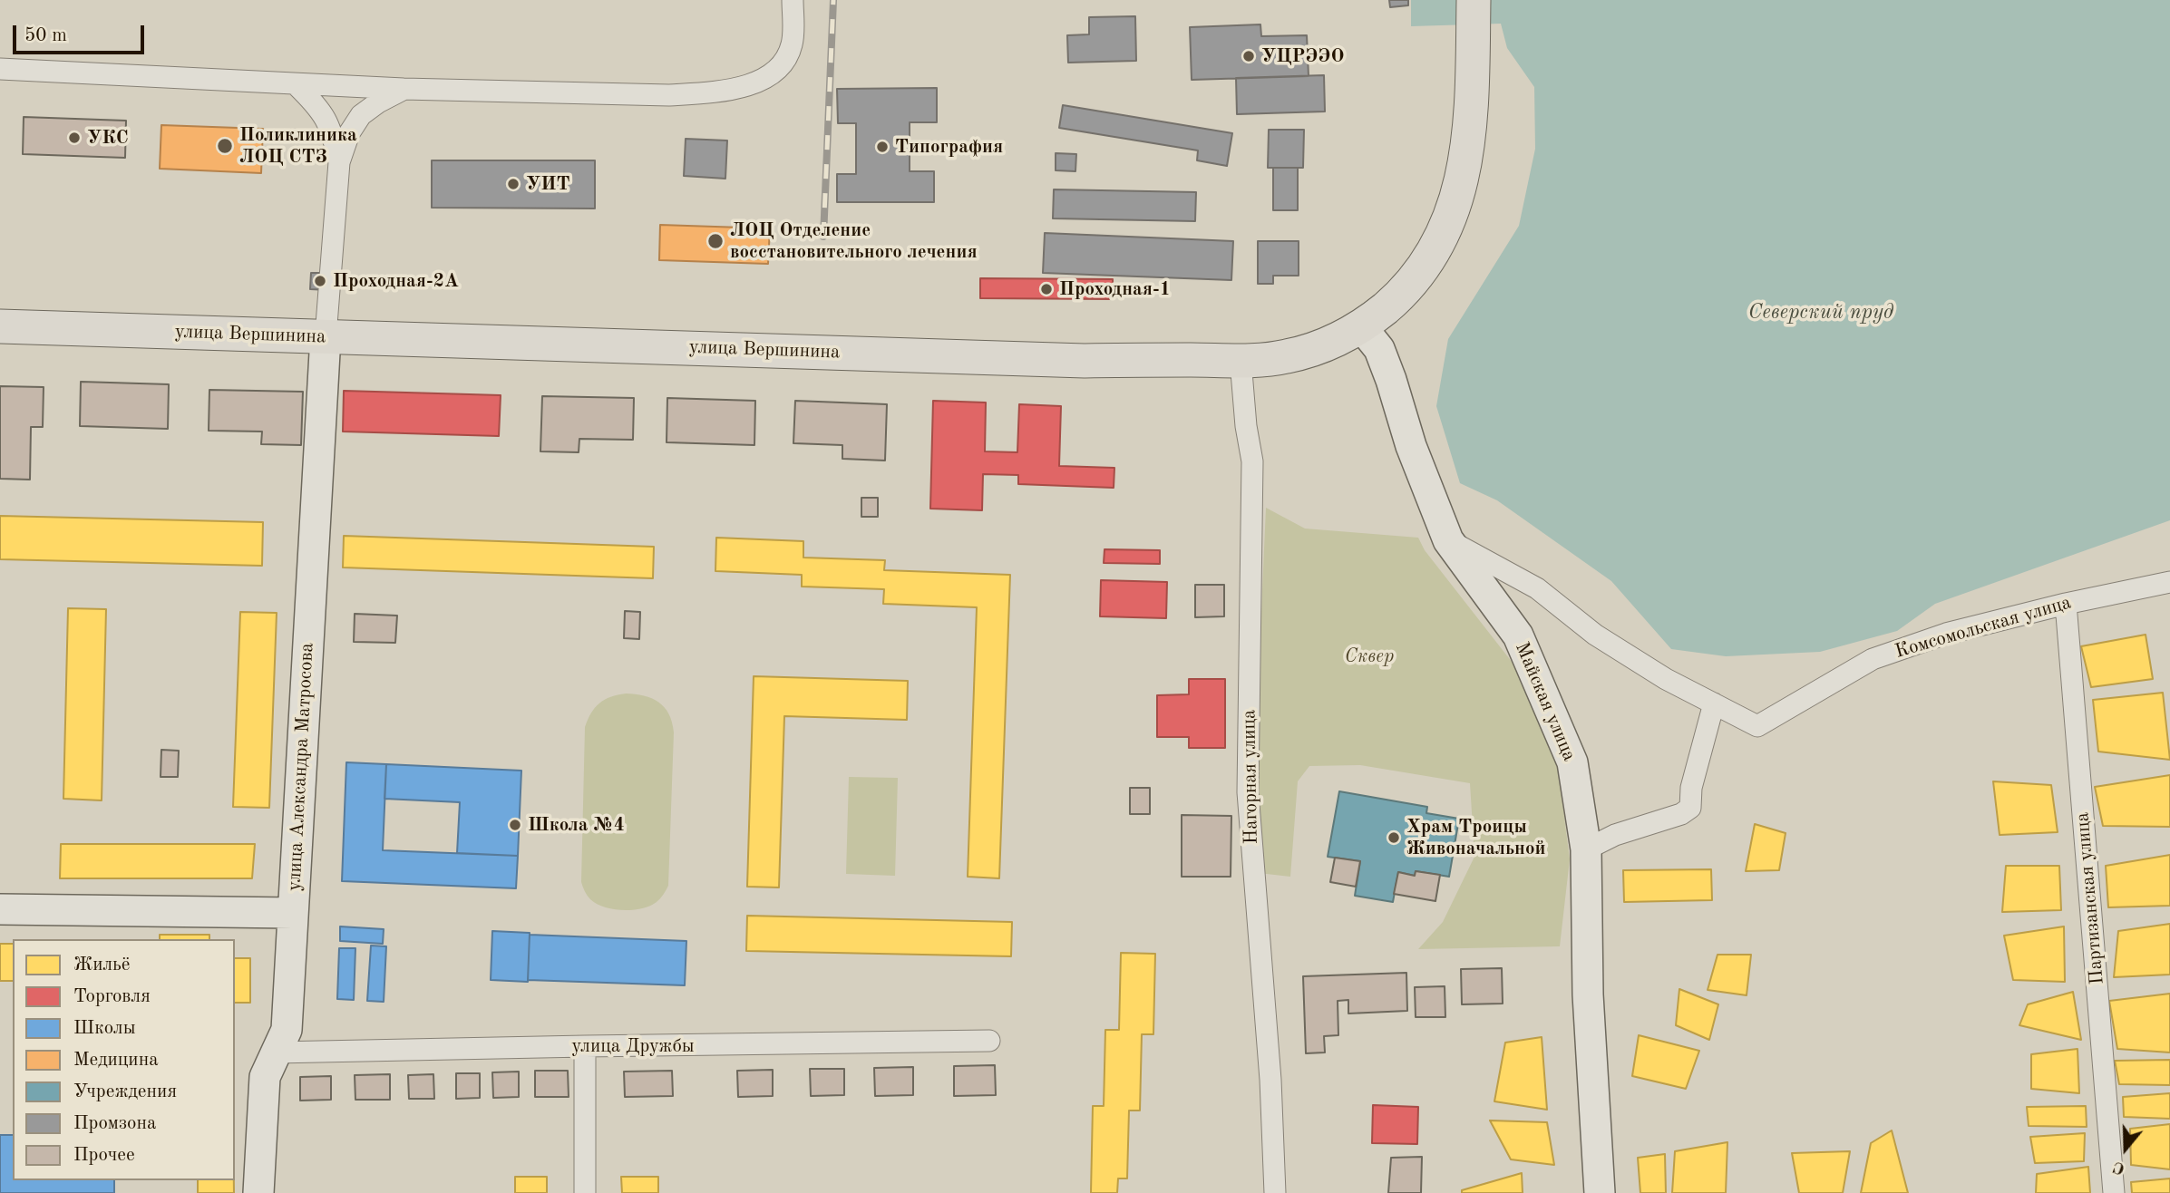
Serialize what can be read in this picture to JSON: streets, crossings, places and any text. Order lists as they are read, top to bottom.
{
  "streets": {
    "main road": ["улица Вершинина"],
    "street": [
      "Комсомольская улица",
      "Майская улица",
      "улица Александра Матросова",
      "Нагорная улица",
      "Партизанская улица",
      "улица Дружбы"
    ]
  },
  "crossings": [
    ["улица Вершинина", "Майская улица"],
    ["улица Вершинина", "улица Александра Матросова"],
    ["улица Вершинина", "Нагорная улица"],
    ["Комсомольская улица", "Майская улица"],
    ["Комсомольская улица", "Партизанская улица"],
    ["улица Александра Матросова", "улица Дружбы"]
  ],
  "water": ["Северский пруд"],
  "parks": ["Сквер"],
  "places": [
    "УЦРЭЭО",
    "УКС",
    "Поликлиника ЛОЦ СТЗ",
    "Типография",
    "УИТ",
    "ЛОЦ Отделение восстановительного лечения",
    "Проходная-2А",
    "Проходная-1",
    "Школа №4",
    "Храм Троицы Живоначальной"
  ],
  "legend": [
    "Жильё",
    "Торговля",
    "Школы",
    "Медицина",
    "Учреждения",
    "Промзона",
    "Прочее"
  ],
  "scale_bar": "50 m",
  "north": "bottom"
}
